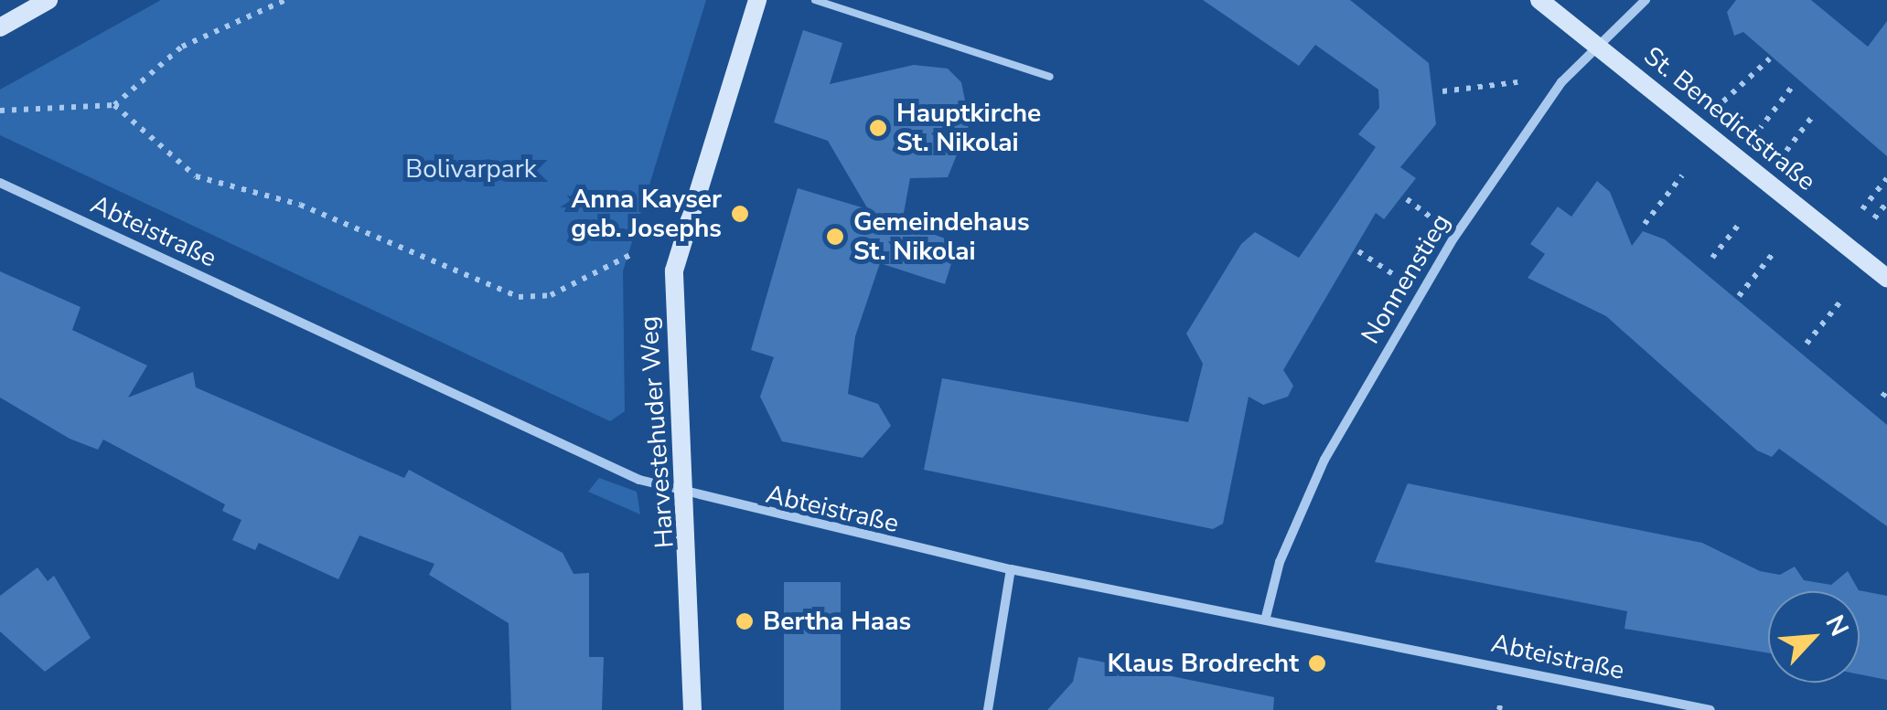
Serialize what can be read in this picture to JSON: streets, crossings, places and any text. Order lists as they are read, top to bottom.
{
  "streets": {
    "street": [
      "St. Benedictstraße",
      "Abteistraße",
      "Nonnenstieg",
      "Harvestehuder Weg"
    ]
  },
  "crossings": [
    ["St. Benedictstraße", "Nonnenstieg"],
    ["Abteistraße", "Nonnenstieg"],
    ["Abteistraße", "Harvestehuder Weg"]
  ],
  "parks": ["Bolivarpark"],
  "places": [
    "Hauptkirche St. Nikolai",
    "Anna Kayser geb. Josephs",
    "Gemeindehaus St. Nikolai",
    "Bertha Haas",
    "Klaus Brodrecht"
  ],
  "north": "top right"
}
